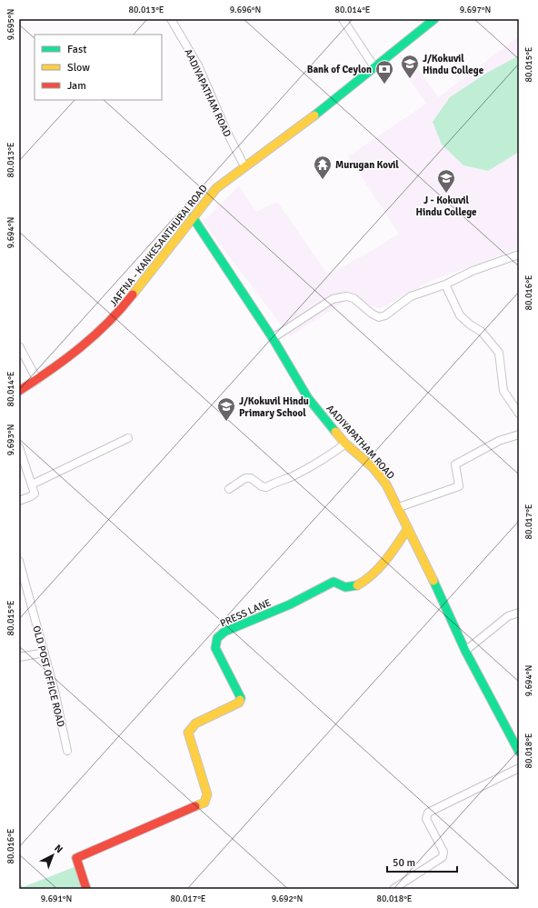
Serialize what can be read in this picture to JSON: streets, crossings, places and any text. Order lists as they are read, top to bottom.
{
  "streets": {
    "street": [
      "AADIYAPATHAM ROAD",
      "JAFFNA - KANKESANTHURAI ROAD",
      "PRESS LANE",
      "OLD POST OFFICE ROAD"
    ]
  },
  "crossings": [
    ["AADIYAPATHAM ROAD", "JAFFNA - KANKESANTHURAI ROAD"],
    ["AADIYAPATHAM ROAD", "PRESS LANE"]
  ],
  "places": {
    "school or university": ["J/Kokuvil Hindu College", "J - Kokuvil Hindu College", "J/Kokuvil Hindu Primary School"],
    "bank": ["Bank of Ceylon"],
    "temple": ["Murugan Kovil"]
  },
  "legend": ["Fast", "Slow", "Jam"],
  "scale_bar": "50 m",
  "north": "top right",
  "coordinates": [
    "80.013°E",
    "9.696°N",
    "80.014°E",
    "9.697°N",
    "9.695°N",
    "80.015°E",
    "9.694°N",
    "80.016°E",
    "9.693°N",
    "80.017°E",
    "80.018°E",
    "9.691°N",
    "9.692°N"
  ]
}
